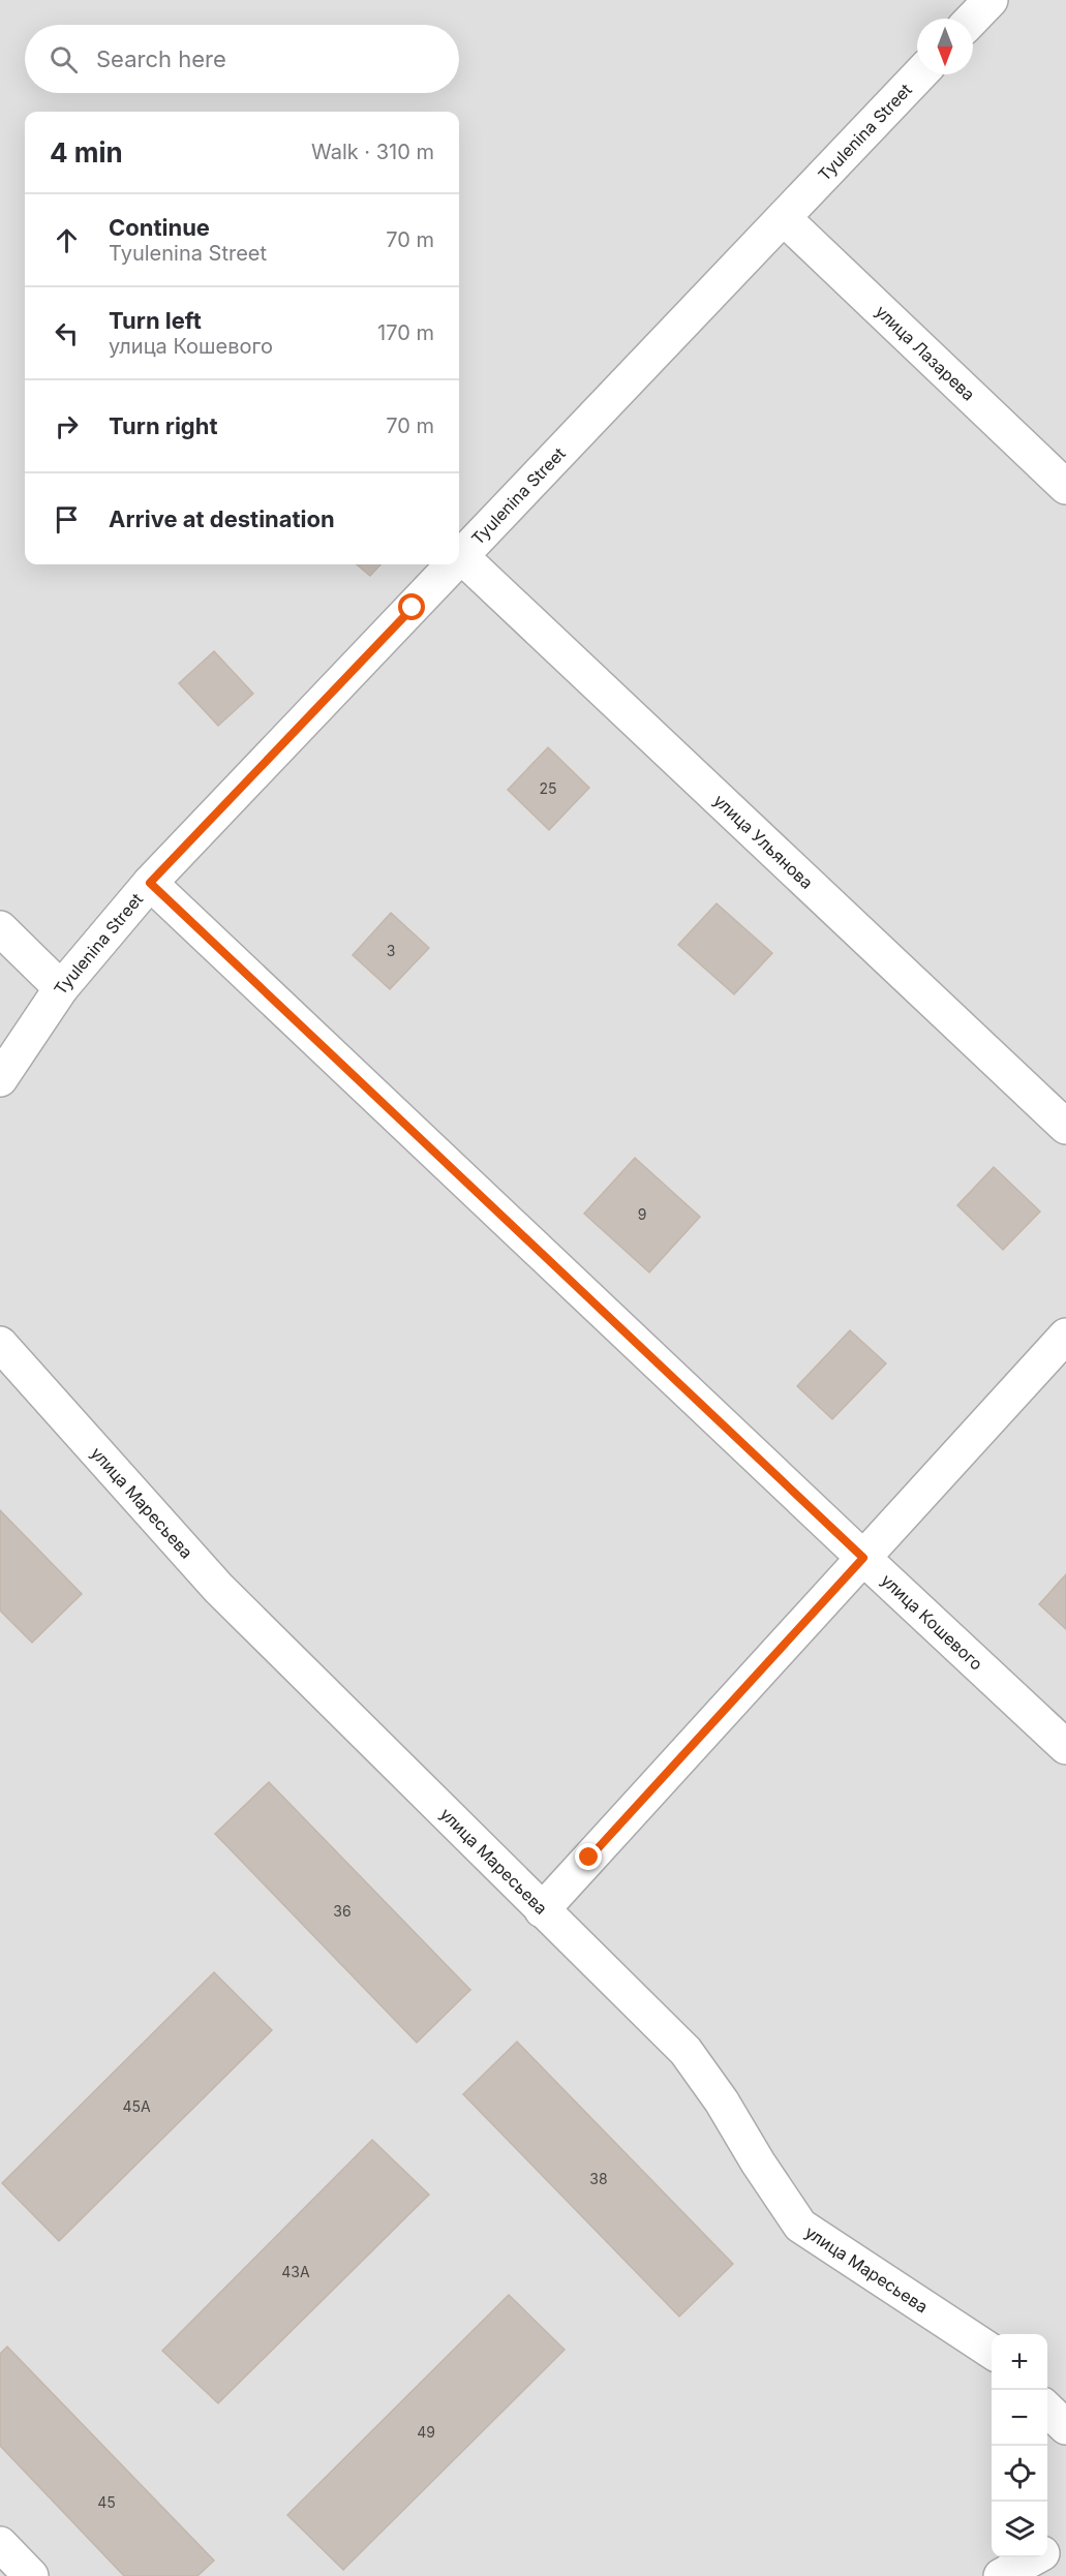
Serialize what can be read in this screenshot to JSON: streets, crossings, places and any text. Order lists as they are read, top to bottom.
{
  "streets": {
    "street": [
      "Tyulenina Street",
      "улица Лазарева",
      "улица Ульянова",
      "улица Маресьева",
      "улица Кошевого"
    ]
  },
  "crossings": [
    ["Tyulenina Street", "улица Лазарева"],
    ["Tyulenina Street", "улица Ульянова"],
    ["Tyulenina Street", "улица Кошевого"]
  ],
  "house_numbers": [
    "25",
    "3",
    "9",
    "36",
    "45А",
    "38",
    "43А",
    "49",
    "45"
  ],
  "north": "bottom",
  "page": {
    "search": "Search here",
    "heading": ["4 min", "Walk · 310 m"],
    "list": [
      ["Continue", "Tyulenina Street", "70 m"],
      ["Turn left", "улица Кошевого", "170 m"],
      ["Turn right", "70 m"],
      "Arrive at destination"
    ],
    "map_buttons": ["+", "−"]
  }
}
